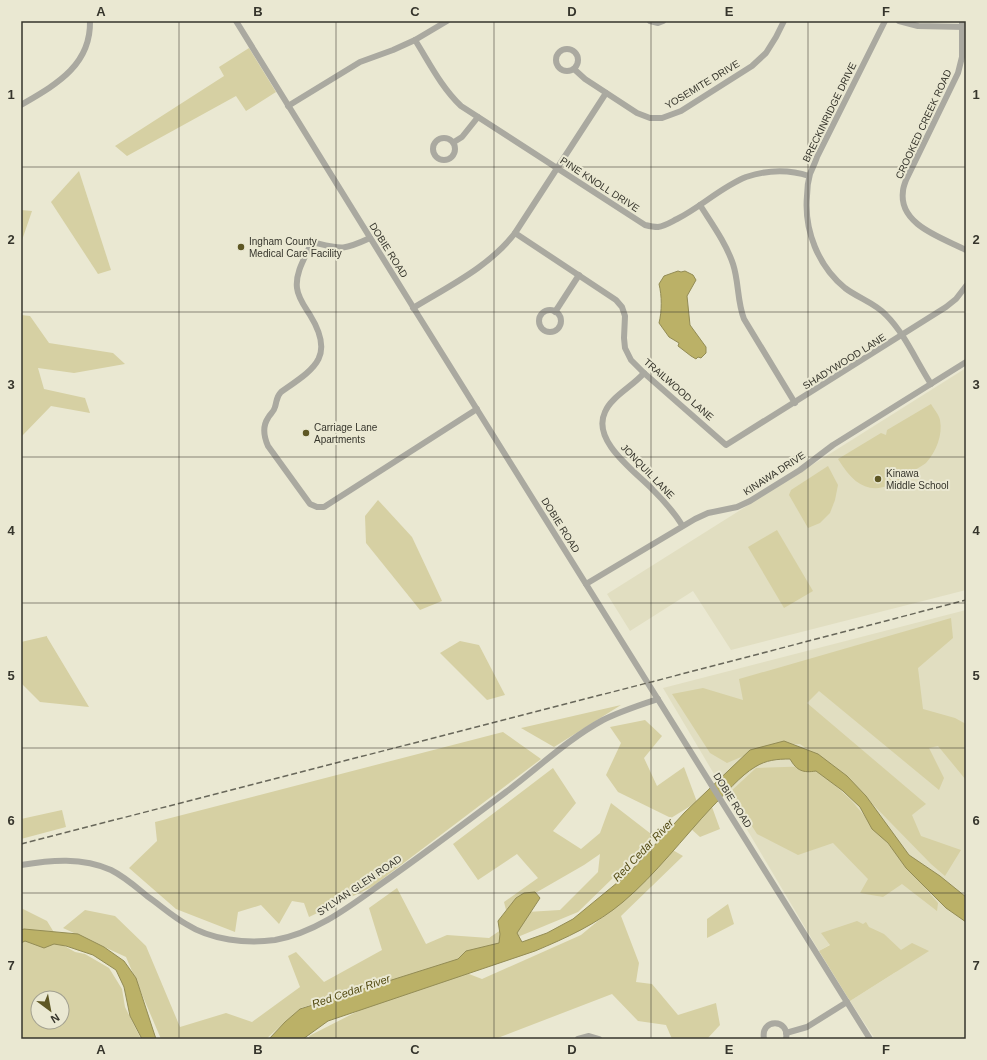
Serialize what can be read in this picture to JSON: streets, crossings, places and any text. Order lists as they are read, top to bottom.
{
  "streets": {
    "street": [
      "YOSEMITE DRIVE",
      "BRECKINRIDGE DRIVE",
      "CROOKED CREEK ROAD",
      "PINE KNOLL DRIVE",
      "DOBIE ROAD",
      "SHADYWOOD LANE",
      "TRAILWOOD LANE",
      "JONQUIL LANE",
      "KINAWA DRIVE",
      "SYLVAN GLEN ROAD"
    ]
  },
  "crossings": [
    ["BRECKINRIDGE DRIVE", "PINE KNOLL DRIVE"],
    ["BRECKINRIDGE DRIVE", "SHADYWOOD LANE"],
    ["BRECKINRIDGE DRIVE", "KINAWA DRIVE"],
    ["DOBIE ROAD", "KINAWA DRIVE"],
    ["DOBIE ROAD", "SYLVAN GLEN ROAD"],
    ["SHADYWOOD LANE", "TRAILWOOD LANE"],
    ["TRAILWOOD LANE", "JONQUIL LANE"],
    ["JONQUIL LANE", "KINAWA DRIVE"]
  ],
  "water": ["Red Cedar River"],
  "places": ["Ingham County Medical Care Facility", "Carriage Lane Apartments", "Kinawa Middle School"],
  "north": "bottom right",
  "grid": {
    "columns": [
      "A",
      "B",
      "C",
      "D",
      "E",
      "F"
    ],
    "rows": [
      "1",
      "2",
      "3",
      "4",
      "5",
      "6",
      "7"
    ]
  }
}
